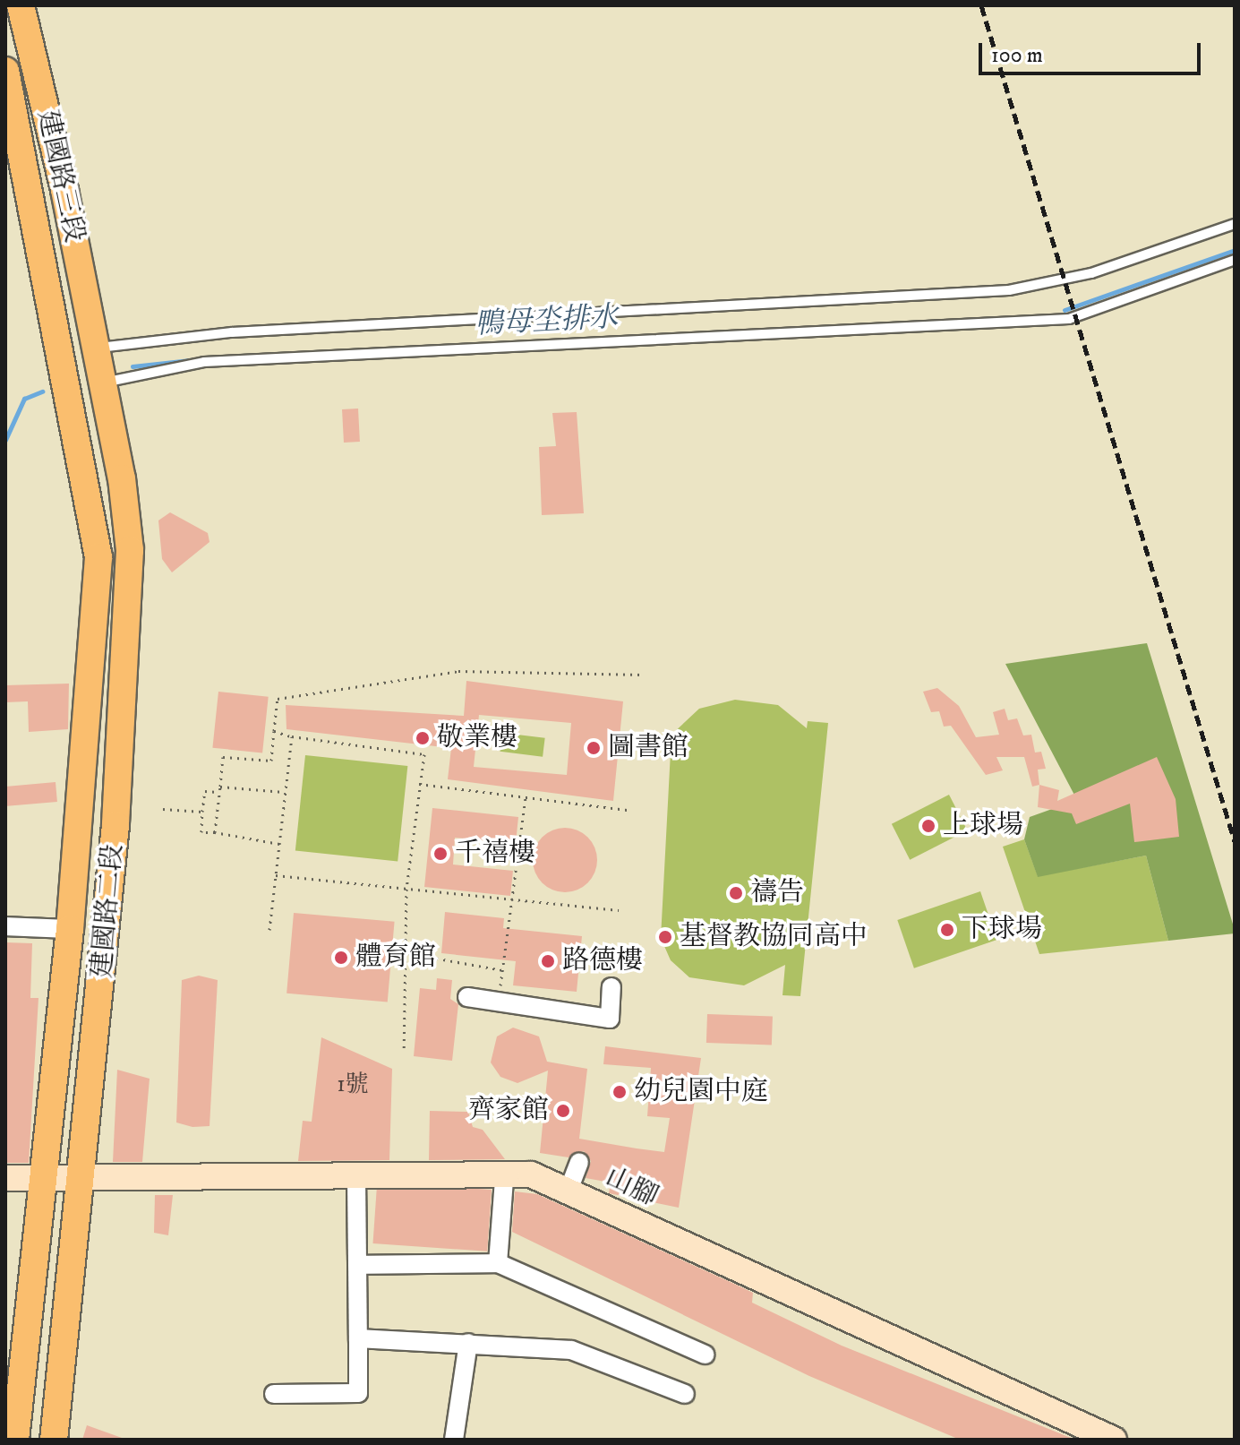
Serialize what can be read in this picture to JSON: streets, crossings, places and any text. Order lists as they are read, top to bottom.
{
  "streets": {
    "main road": ["建國路三段", "建國路二段"],
    "street": ["山腳"]
  },
  "crossings": [
    ["建國路三段", "建國路二段"],
    ["建國路二段", "山腳"]
  ],
  "water": ["鴨母坔排水"],
  "places": [
    "敬業樓",
    "圖書館",
    "上球場",
    "千禧樓",
    "禱告",
    "下球場",
    "基督教協同高中",
    "體育館",
    "路德樓",
    "幼兒園中庭",
    "齊家館"
  ],
  "house_numbers": ["1號"],
  "scale_bar": "100 m"
}
